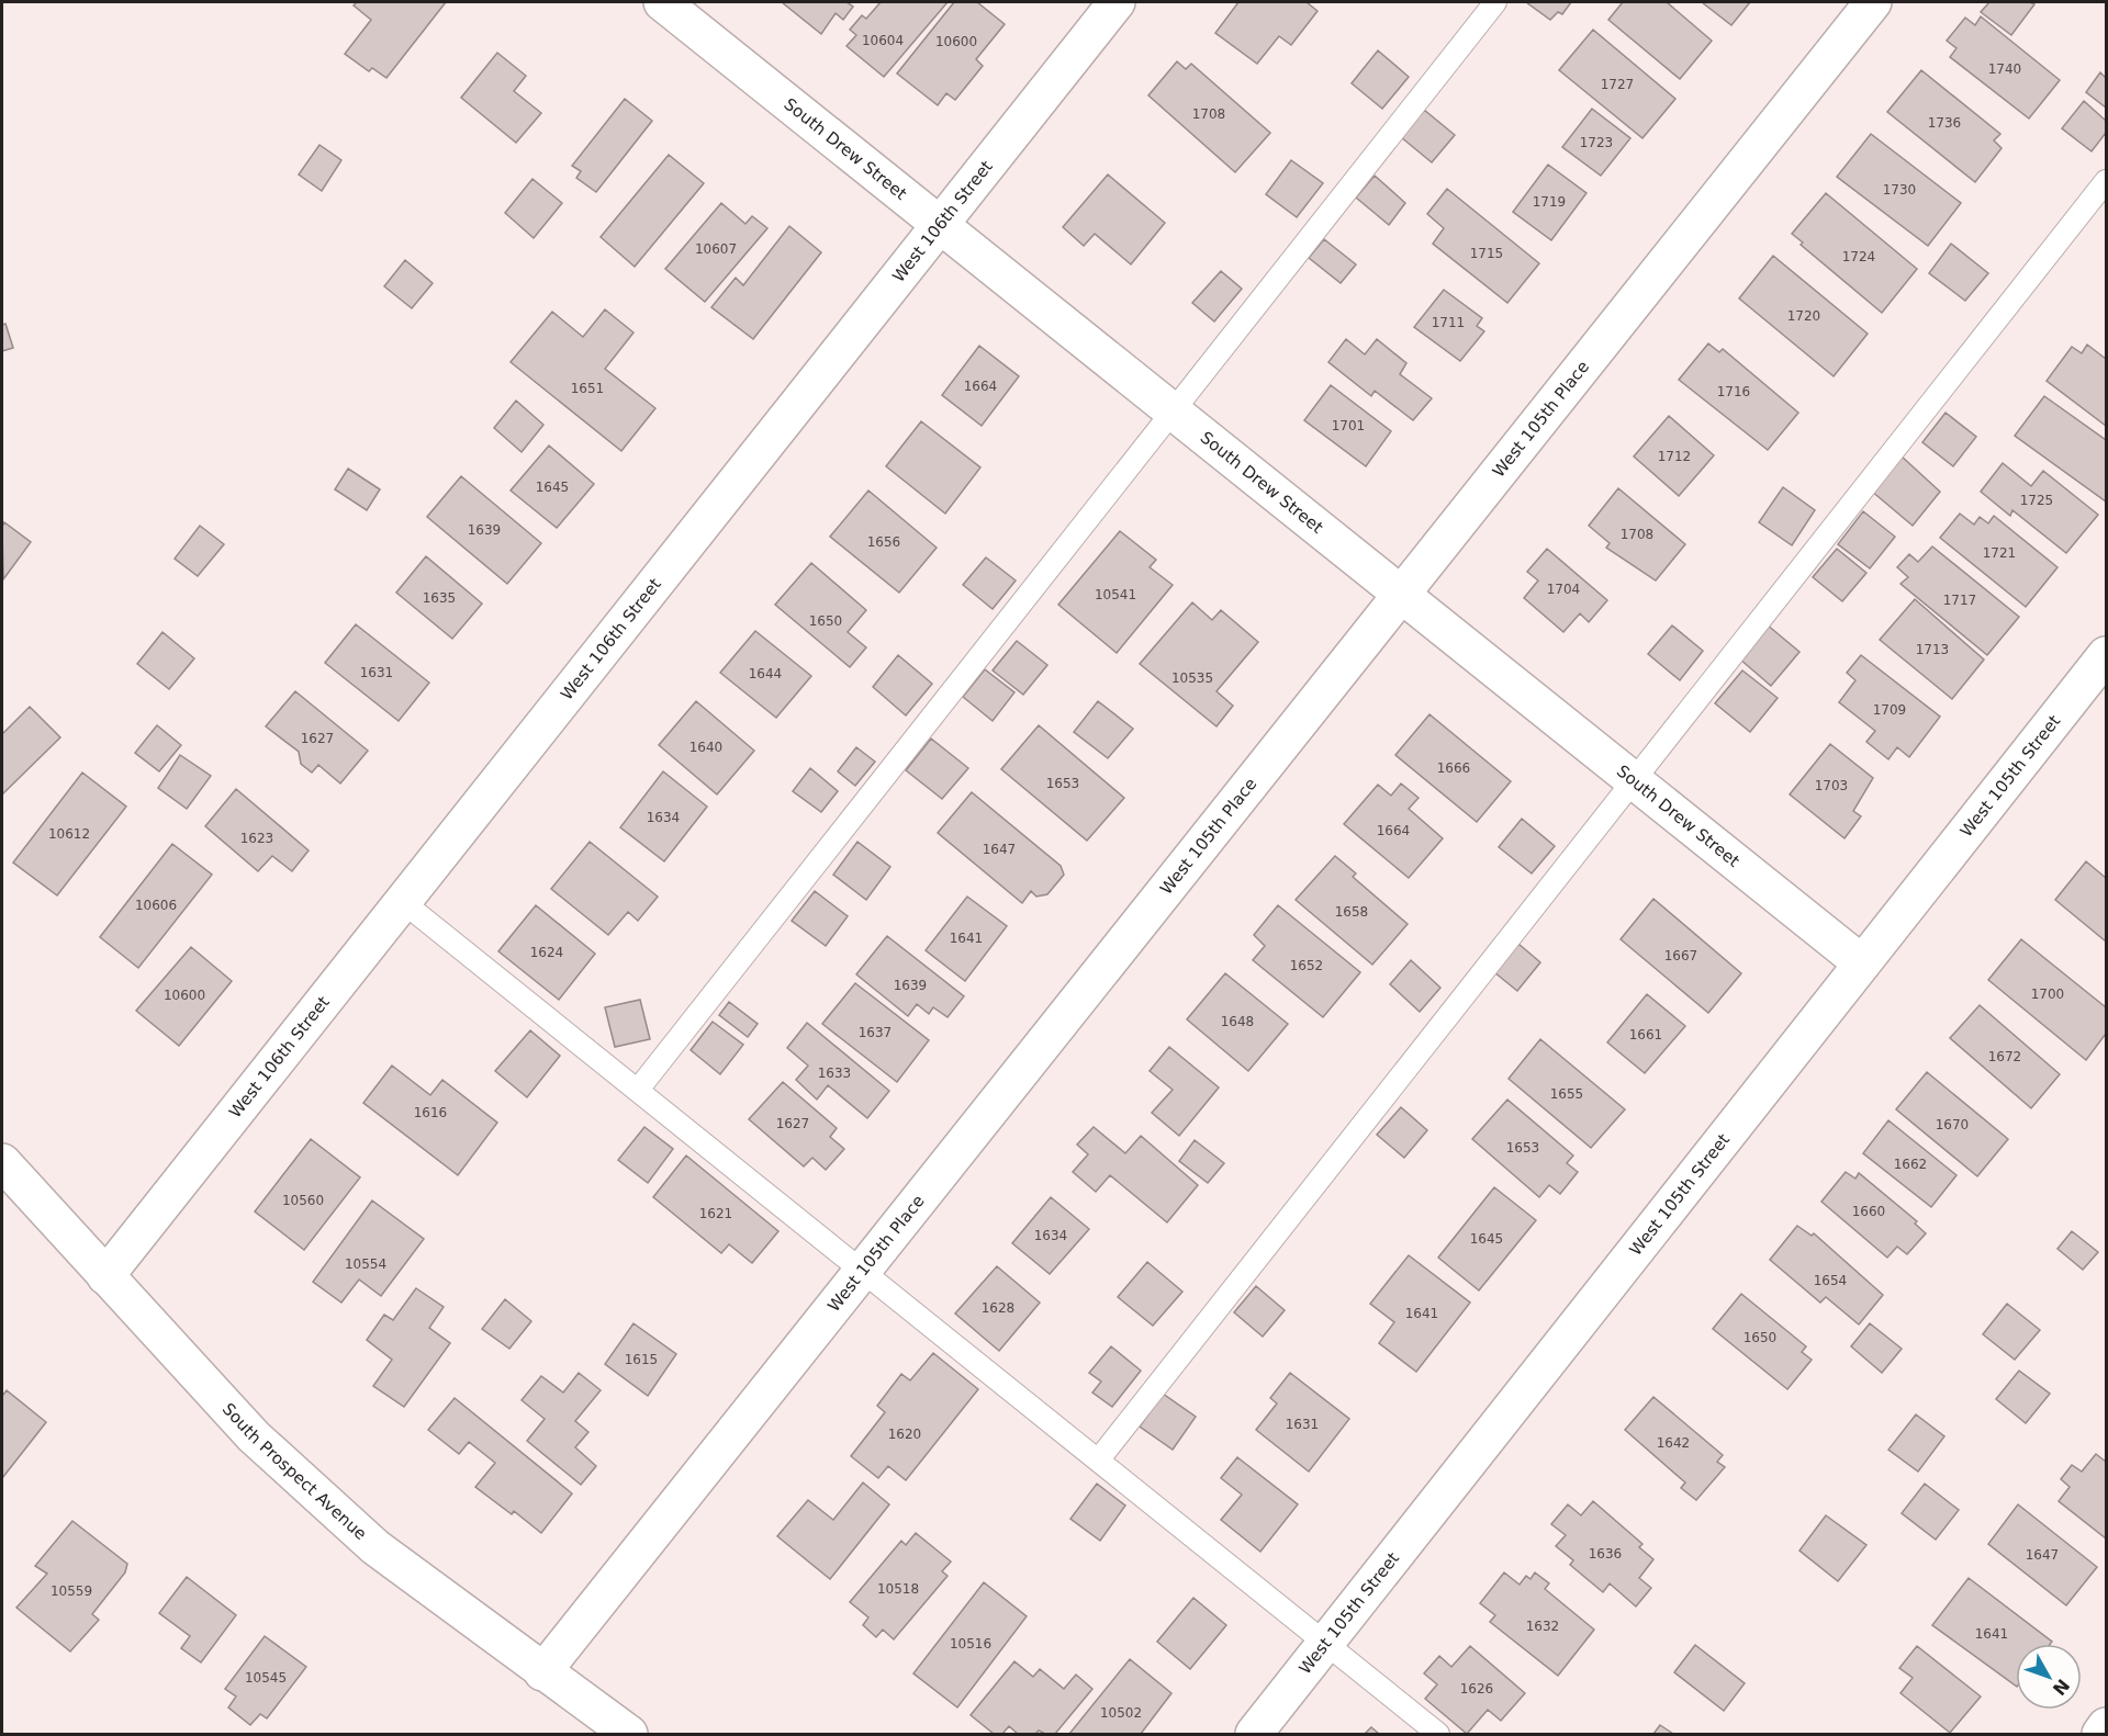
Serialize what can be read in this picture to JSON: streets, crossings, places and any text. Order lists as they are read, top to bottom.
{
  "streets": {
    "street": [
      "South Drew Street",
      "West 106th Street",
      "West 105th Place",
      "West 105th Street",
      "South Prospect Avenue"
    ]
  },
  "crossings": [
    ["South Drew Street", "West 106th Street"],
    ["South Drew Street", "West 105th Place"],
    ["South Drew Street", "West 105th Street"],
    ["West 106th Street", "South Prospect Avenue"],
    ["West 105th Place", "South Prospect Avenue"]
  ],
  "house_numbers": [
    "10604",
    "10600",
    "1740",
    "1727",
    "1708",
    "1736",
    "1723",
    "1730",
    "1719",
    "10607",
    "1715",
    "1724",
    "1720",
    "1711",
    "1664",
    "1651",
    "1716",
    "1701",
    "1712",
    "1645",
    "1725",
    "1639",
    "1708",
    "1656",
    "1721",
    "1704",
    "10541",
    "1635",
    "1717",
    "1650",
    "1713",
    "1631",
    "1644",
    "10535",
    "1709",
    "1627",
    "1640",
    "1666",
    "1653",
    "1703",
    "1634",
    "1664",
    "10612",
    "1623",
    "1647",
    "10606",
    "1658",
    "1641",
    "1624",
    "1667",
    "1652",
    "1639",
    "1700",
    "10600",
    "1648",
    "1637",
    "1661",
    "1672",
    "1633",
    "1655",
    "1616",
    "1627",
    "1670",
    "1653",
    "1662",
    "10560",
    "1660",
    "1621",
    "1634",
    "1645",
    "10554",
    "1654",
    "1628",
    "1641",
    "1650",
    "1615",
    "1631",
    "1620",
    "1642",
    "1636",
    "1647",
    "10518",
    "10559",
    "1632",
    "1641",
    "10516",
    "10545",
    "1626",
    "10502"
  ],
  "north": "bottom right"
}
